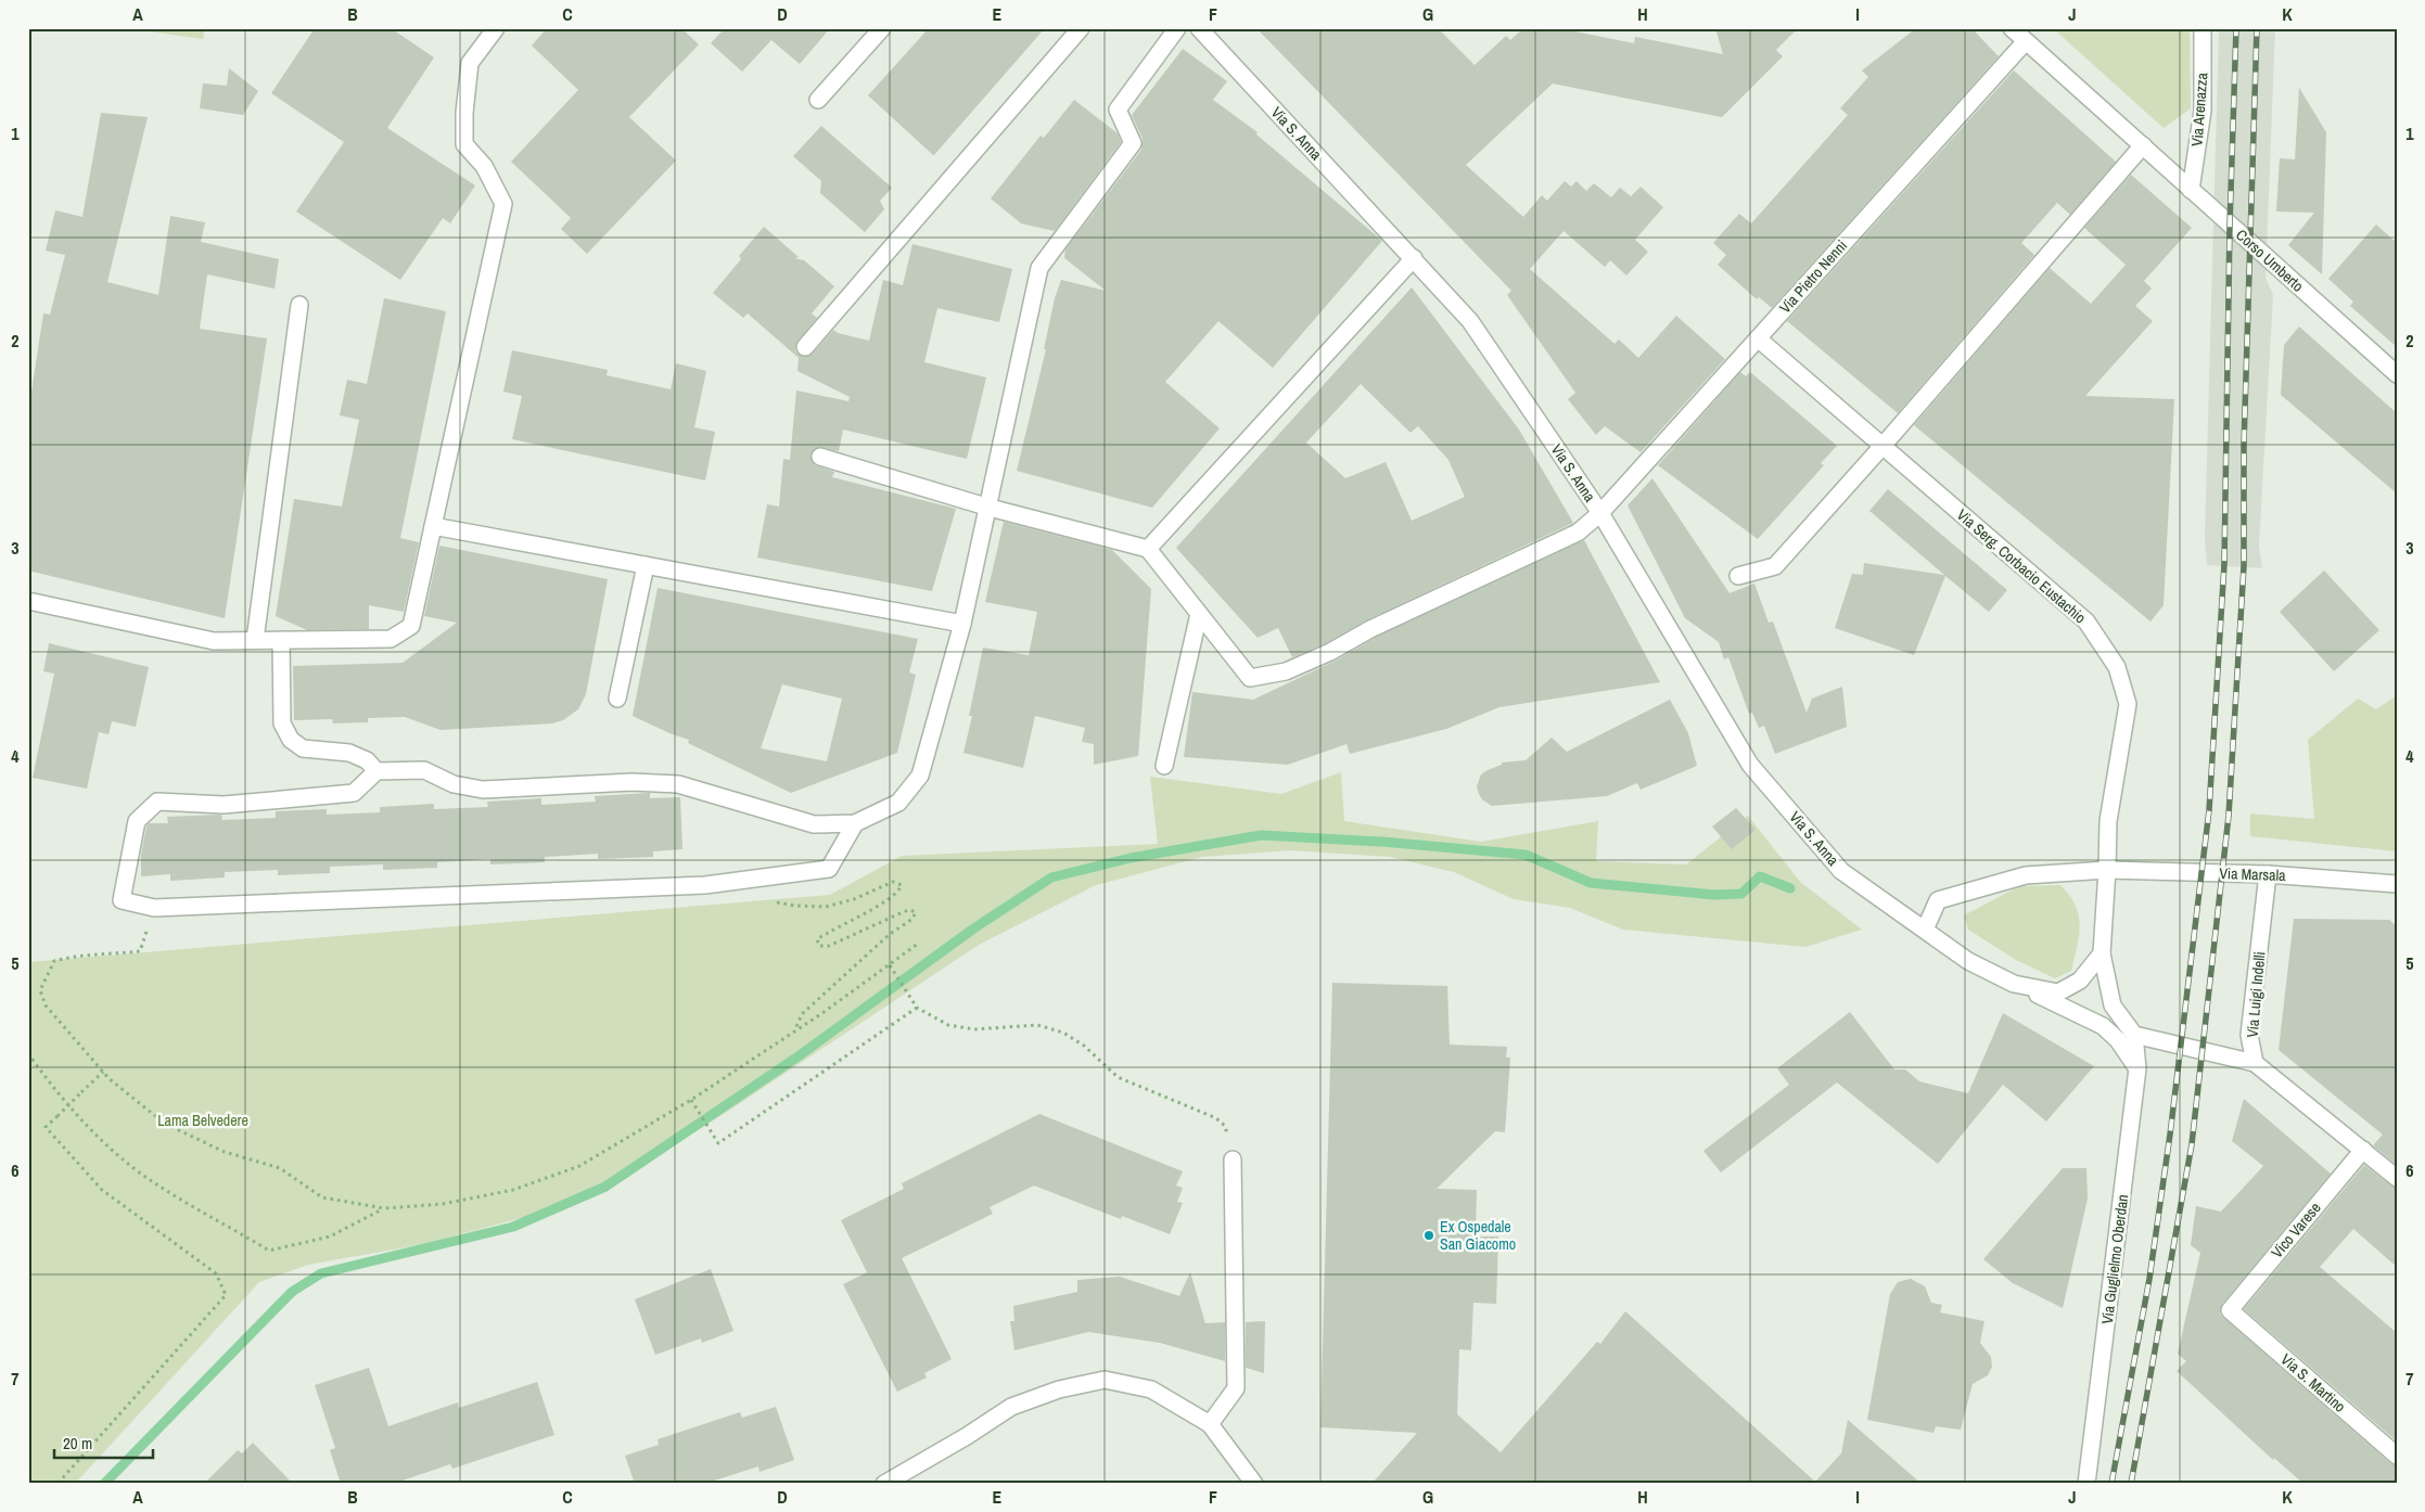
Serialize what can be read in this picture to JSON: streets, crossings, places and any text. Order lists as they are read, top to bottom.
{
  "streets": {
    "street": [
      "Via Arenazza",
      "Via S. Anna",
      "Corso Umberto",
      "Via Pietro Nenni",
      "Via Serg. Corbacio Eustachio",
      "Via Marsala",
      "Via Luigi Indelli",
      "Vico Varese",
      "Via Guglielmo Oberdan",
      "Via S. Martino"
    ]
  },
  "crossings": [
    ["Via Arenazza", "Corso Umberto"],
    ["Via S. Anna", "Via Pietro Nenni"],
    ["Via S. Anna", "Via Marsala"],
    ["Corso Umberto", "Via Pietro Nenni"],
    ["Via Pietro Nenni", "Via Serg. Corbacio Eustachio"],
    ["Via Serg. Corbacio Eustachio", "Via Marsala"],
    ["Via Serg. Corbacio Eustachio", "Via Guglielmo Oberdan"],
    ["Via Marsala", "Via Luigi Indelli"],
    ["Vico Varese", "Via S. Martino"]
  ],
  "parks": ["Lama Belvedere"],
  "places": ["Ex Ospedale San Giacomo"],
  "scale_bar": "20 m",
  "grid": {
    "columns": [
      "A",
      "B",
      "C",
      "D",
      "E",
      "F",
      "G",
      "H",
      "I",
      "J",
      "K"
    ],
    "rows": [
      "1",
      "2",
      "3",
      "4",
      "5",
      "6",
      "7"
    ]
  }
}
